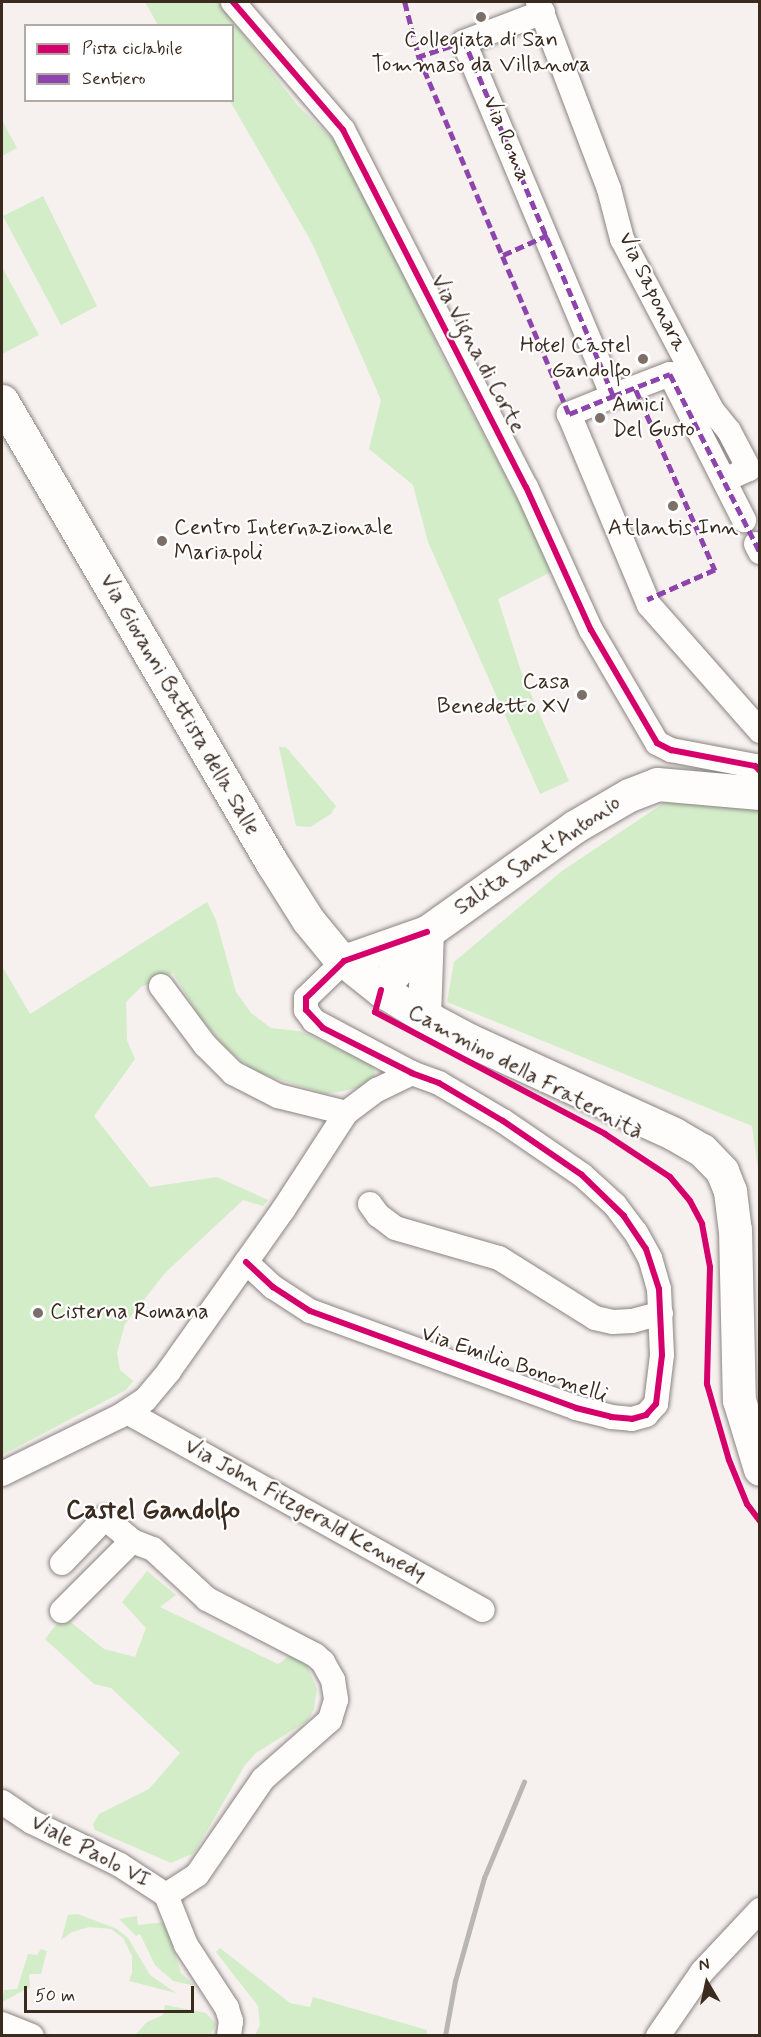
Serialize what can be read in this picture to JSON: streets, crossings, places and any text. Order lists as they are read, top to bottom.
{
  "streets": {
    "main road": ["Via Giovanni Battista della Salle", "Salita Sant'Antonio"],
    "street": [
      "Via Roma",
      "Via Saponara",
      "Via Vigna di Corte",
      "Via Emilio Bonomelli",
      "Via John Fitzgerald Kennedy",
      "Viale Paolo VI"
    ],
    "cycle path": ["Cammino della Fraternità"]
  },
  "crossings": [
    ["Via Roma", "Via Saponara"],
    ["Via Giovanni Battista della Salle", "Salita Sant'Antonio"],
    ["Via Giovanni Battista della Salle", "Via Emilio Bonomelli"],
    ["Salita Sant'Antonio", "Via Emilio Bonomelli"]
  ],
  "districts": ["Castel Gandolfo"],
  "places": [
    "Collegiata di San Tommaso da Villanova",
    "Hotel Castel Gandolfo",
    "Amici Del Gusto",
    "Atlantis Inn",
    "Centro Internazionale Mariapoli",
    "Casa Benedetto XV",
    "Cisterna Romana"
  ],
  "legend": ["Pista ciclabile", "Sentiero"],
  "scale_bar": "50 m",
  "north": "top"
}
